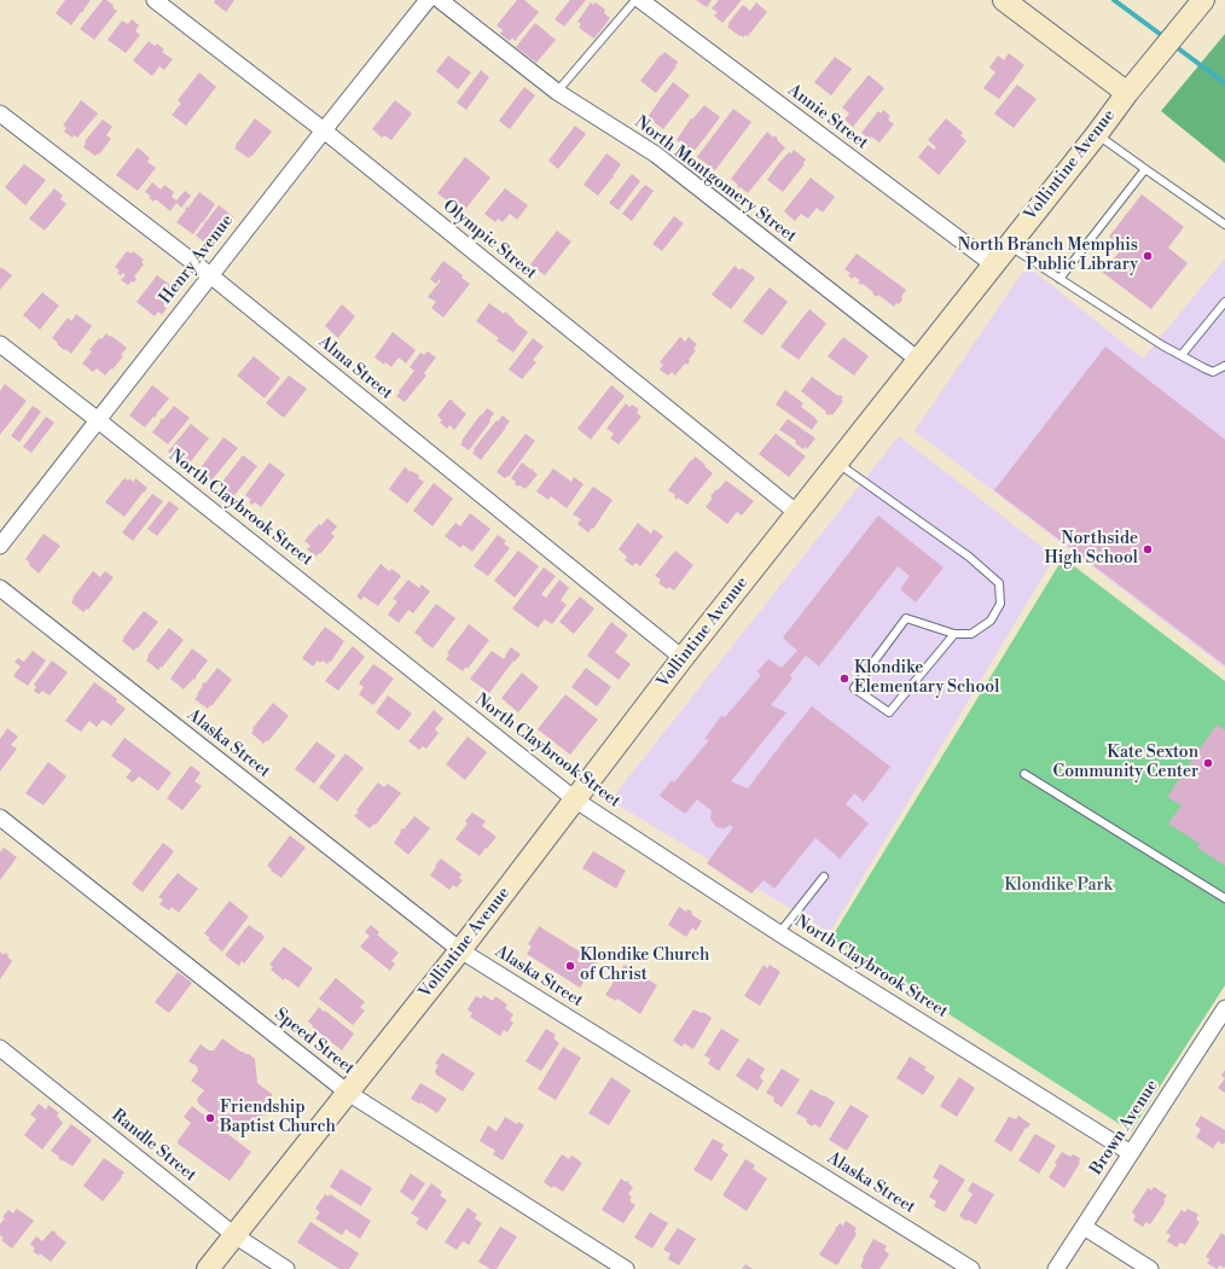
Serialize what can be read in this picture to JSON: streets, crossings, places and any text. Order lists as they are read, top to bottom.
{
  "streets": {
    "street": [
      "Annie Street",
      "Vollintine Avenue",
      "North Montgomery Street",
      "Olympic Street",
      "Henry Avenue",
      "Alma Street",
      "North Claybrook Street",
      "Alaska Street",
      "Speed Street",
      "Brown Avenue",
      "Randle Street"
    ]
  },
  "crossings": [
    ["Annie Street", "Vollintine Avenue"],
    ["Vollintine Avenue", "North Montgomery Street"],
    ["Vollintine Avenue", "Olympic Street"],
    ["Vollintine Avenue", "Alma Street"],
    ["Vollintine Avenue", "North Claybrook Street"],
    ["Vollintine Avenue", "Alaska Street"],
    ["Vollintine Avenue", "Speed Street"],
    ["Vollintine Avenue", "Randle Street"],
    ["Olympic Street", "Henry Avenue"],
    ["Henry Avenue", "Alma Street"],
    ["Henry Avenue", "North Claybrook Street"],
    ["North Claybrook Street", "Brown Avenue"]
  ],
  "parks": ["Klondike Park"],
  "places": [
    "North Branch Memphis Public Library",
    "Northside High School",
    "Klondike Elementary School",
    "Kate Sexton Community Center",
    "Klondike Church of Christ",
    "Friendship Baptist Church"
  ]
}
